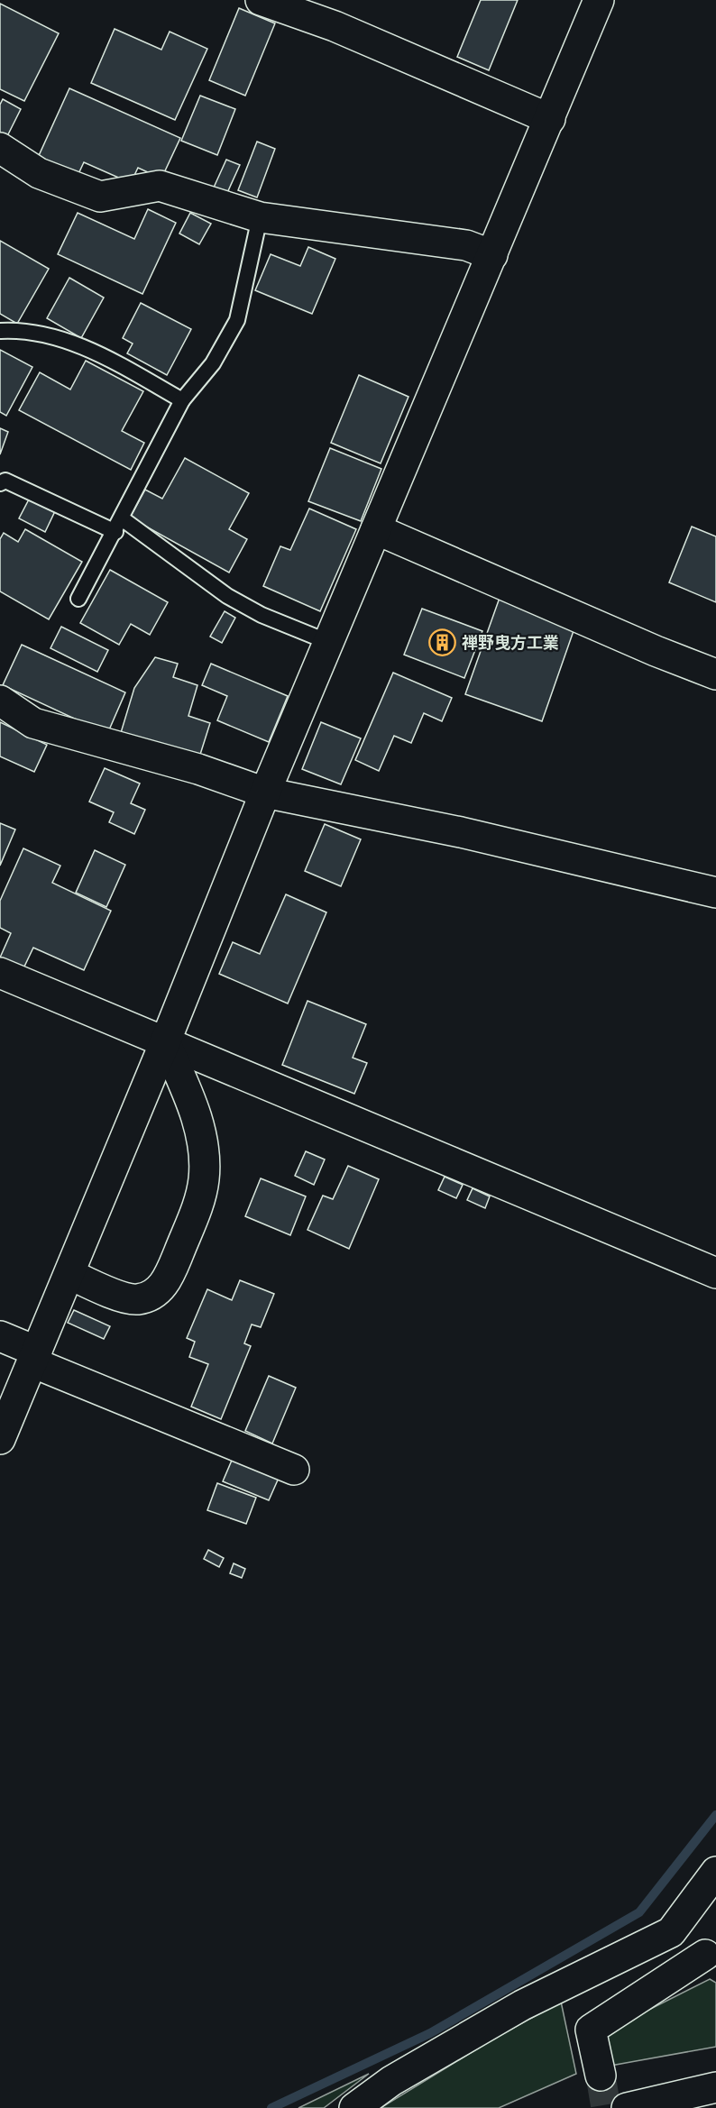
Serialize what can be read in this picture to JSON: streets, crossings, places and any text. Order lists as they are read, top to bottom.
{
  "places": {
    "building": ["禅野曳方工業"]
  }
}
